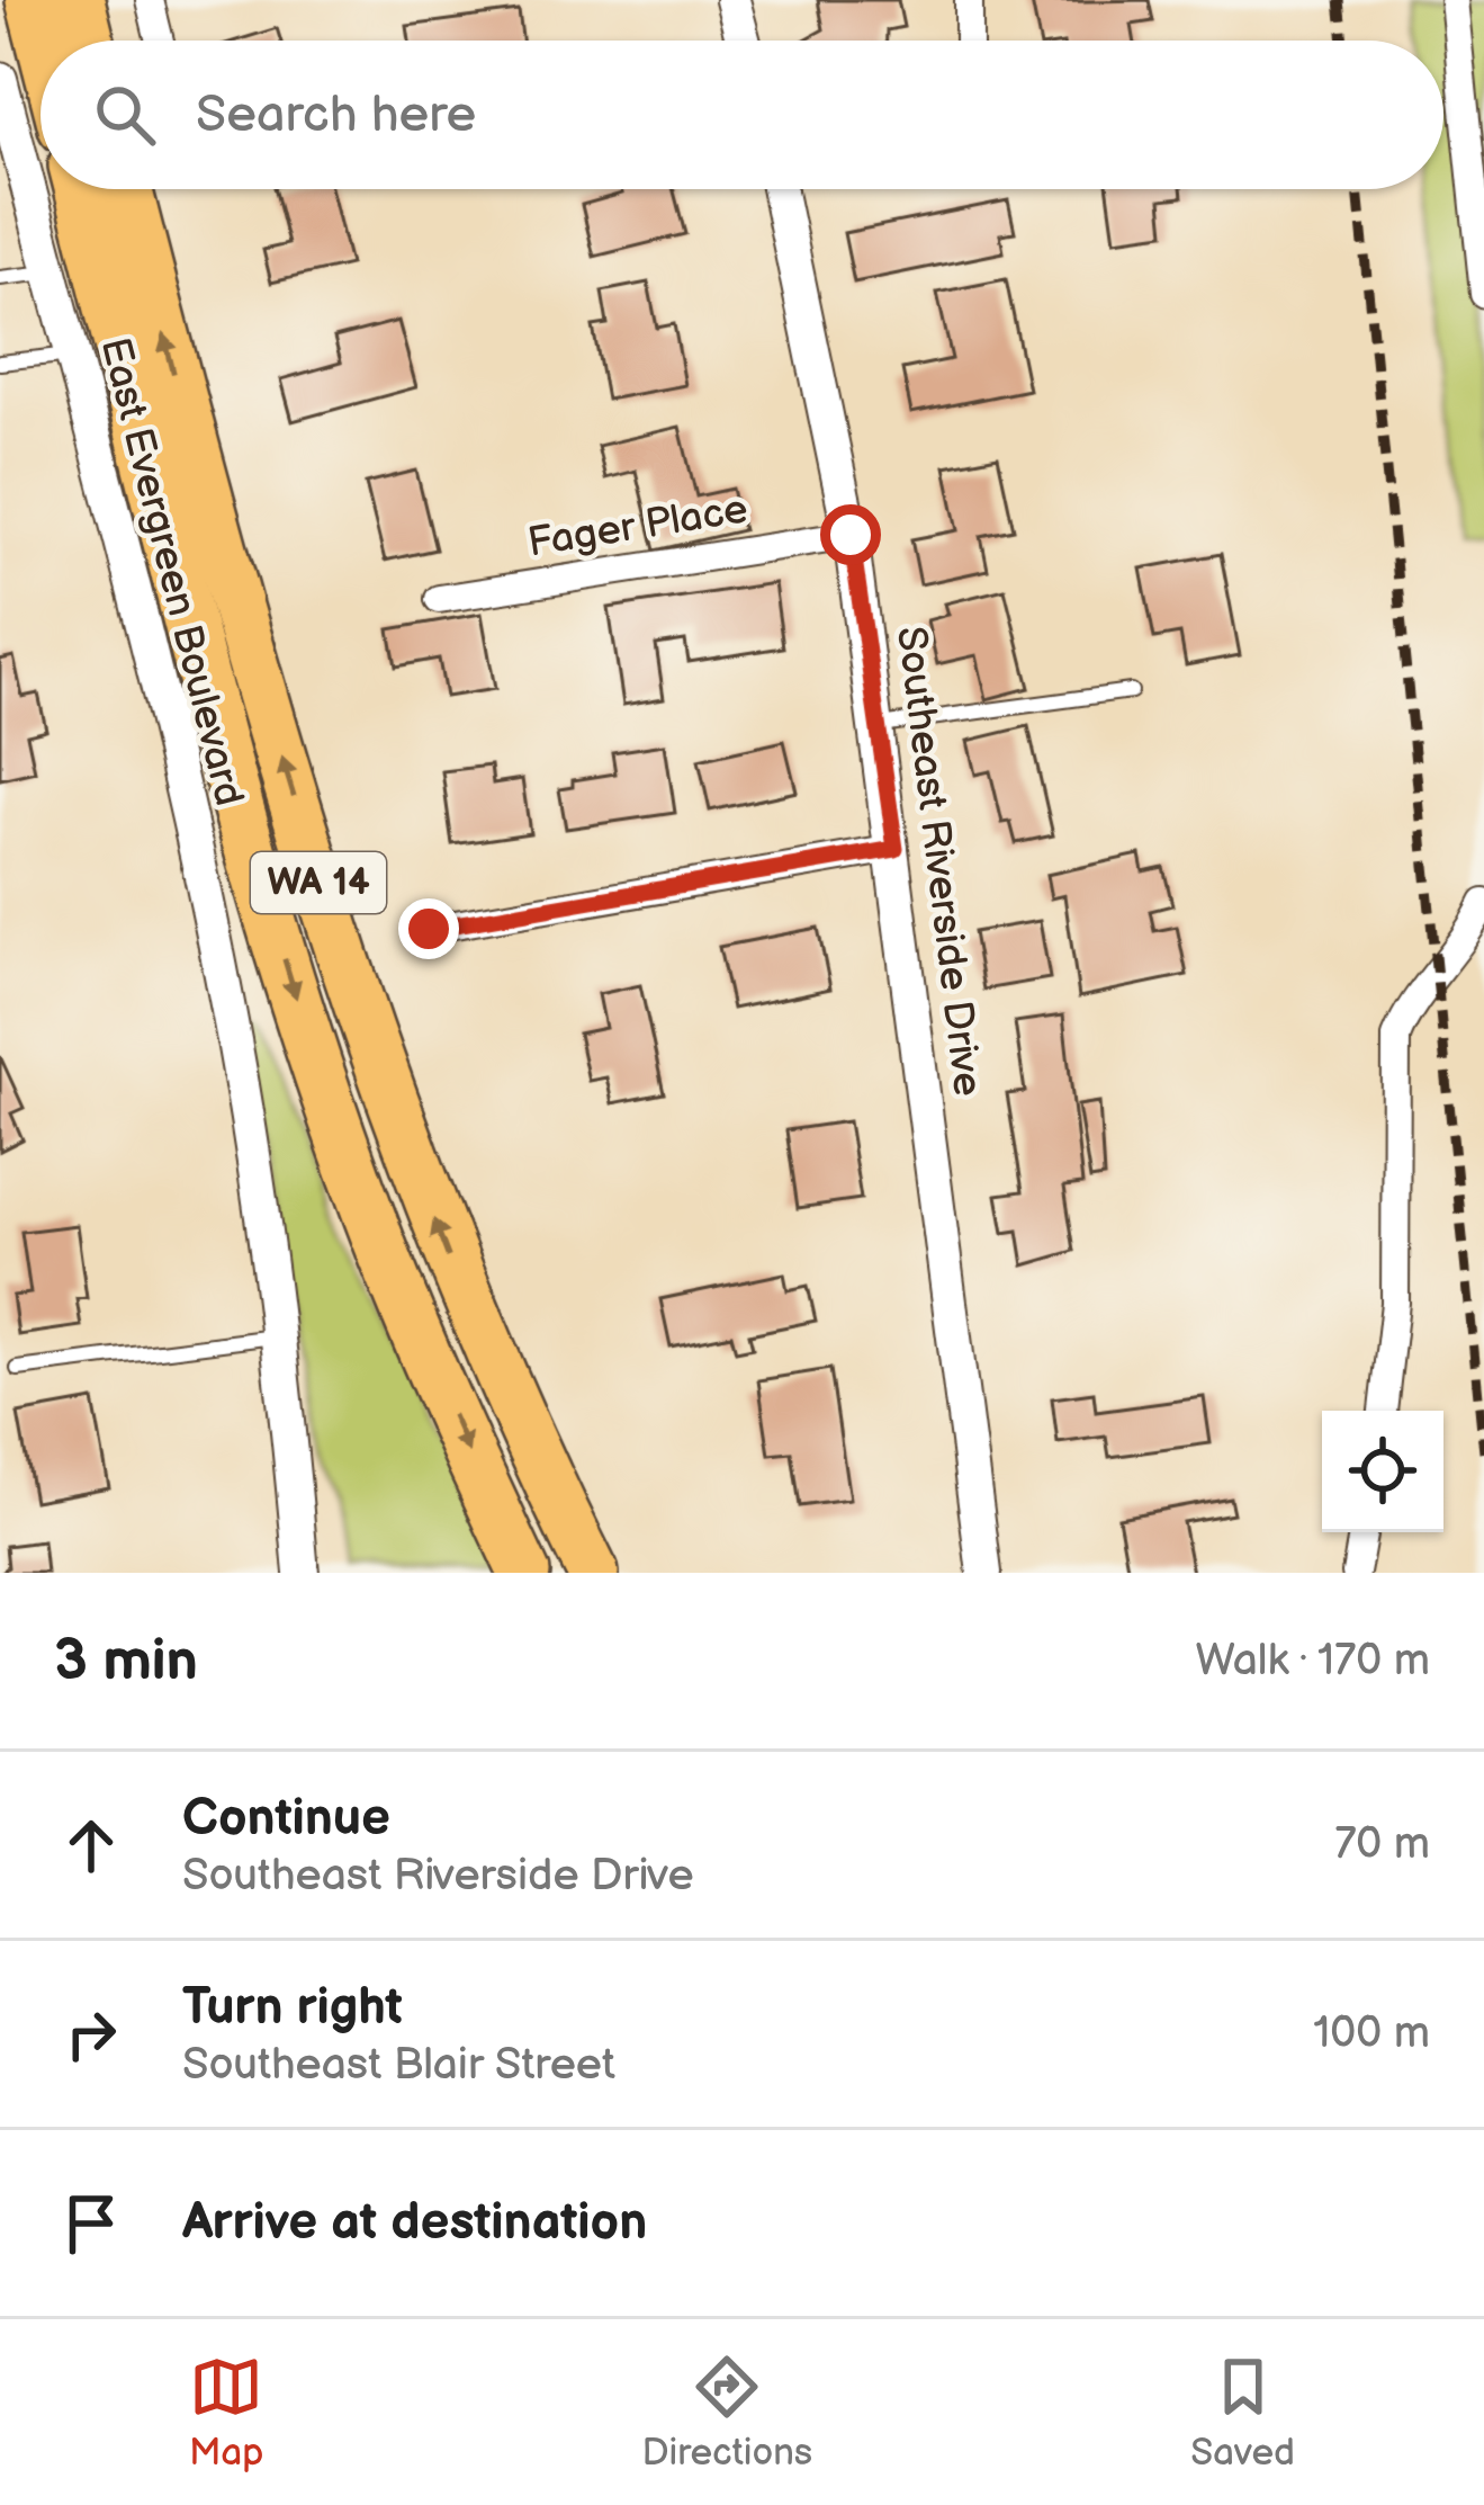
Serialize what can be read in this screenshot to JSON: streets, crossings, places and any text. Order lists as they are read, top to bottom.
{
  "streets": {
    "highway": ["WA 14"],
    "street": ["Fager Place", "East Evergreen Boulevard", "Southeast Riverside Drive"]
  },
  "crossings": [
    ["Fager Place", "Southeast Riverside Drive"]
  ],
  "page": {
    "search": "Search here",
    "heading": ["3 min", "Walk · 170 m"],
    "list": [
      ["Continue", "Southeast Riverside Drive", "70 m"],
      ["Turn right", "Southeast Blair Street", "100 m"],
      "Arrive at destination"
    ],
    "nav": ["Map", "Directions", "Saved"]
  }
}
